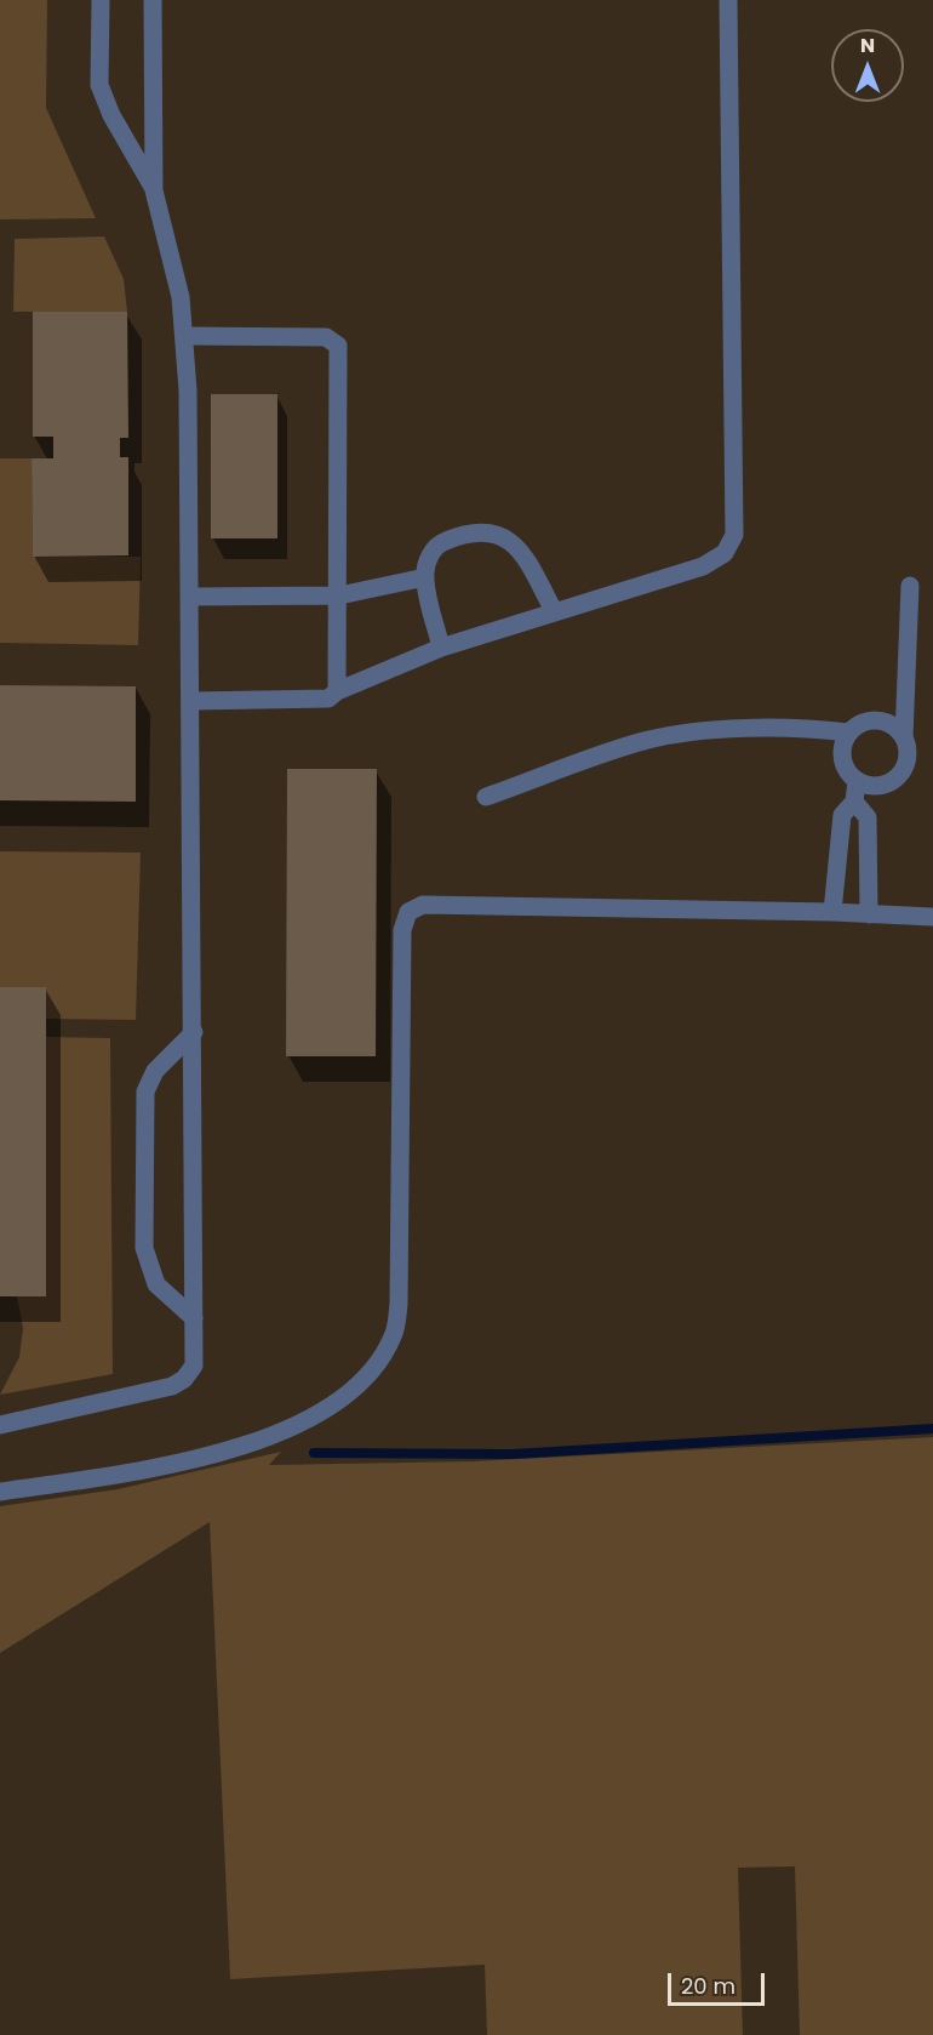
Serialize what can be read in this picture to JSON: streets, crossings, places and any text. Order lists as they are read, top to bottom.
{
  "scale_bar": "20 m",
  "north": "top"
}
